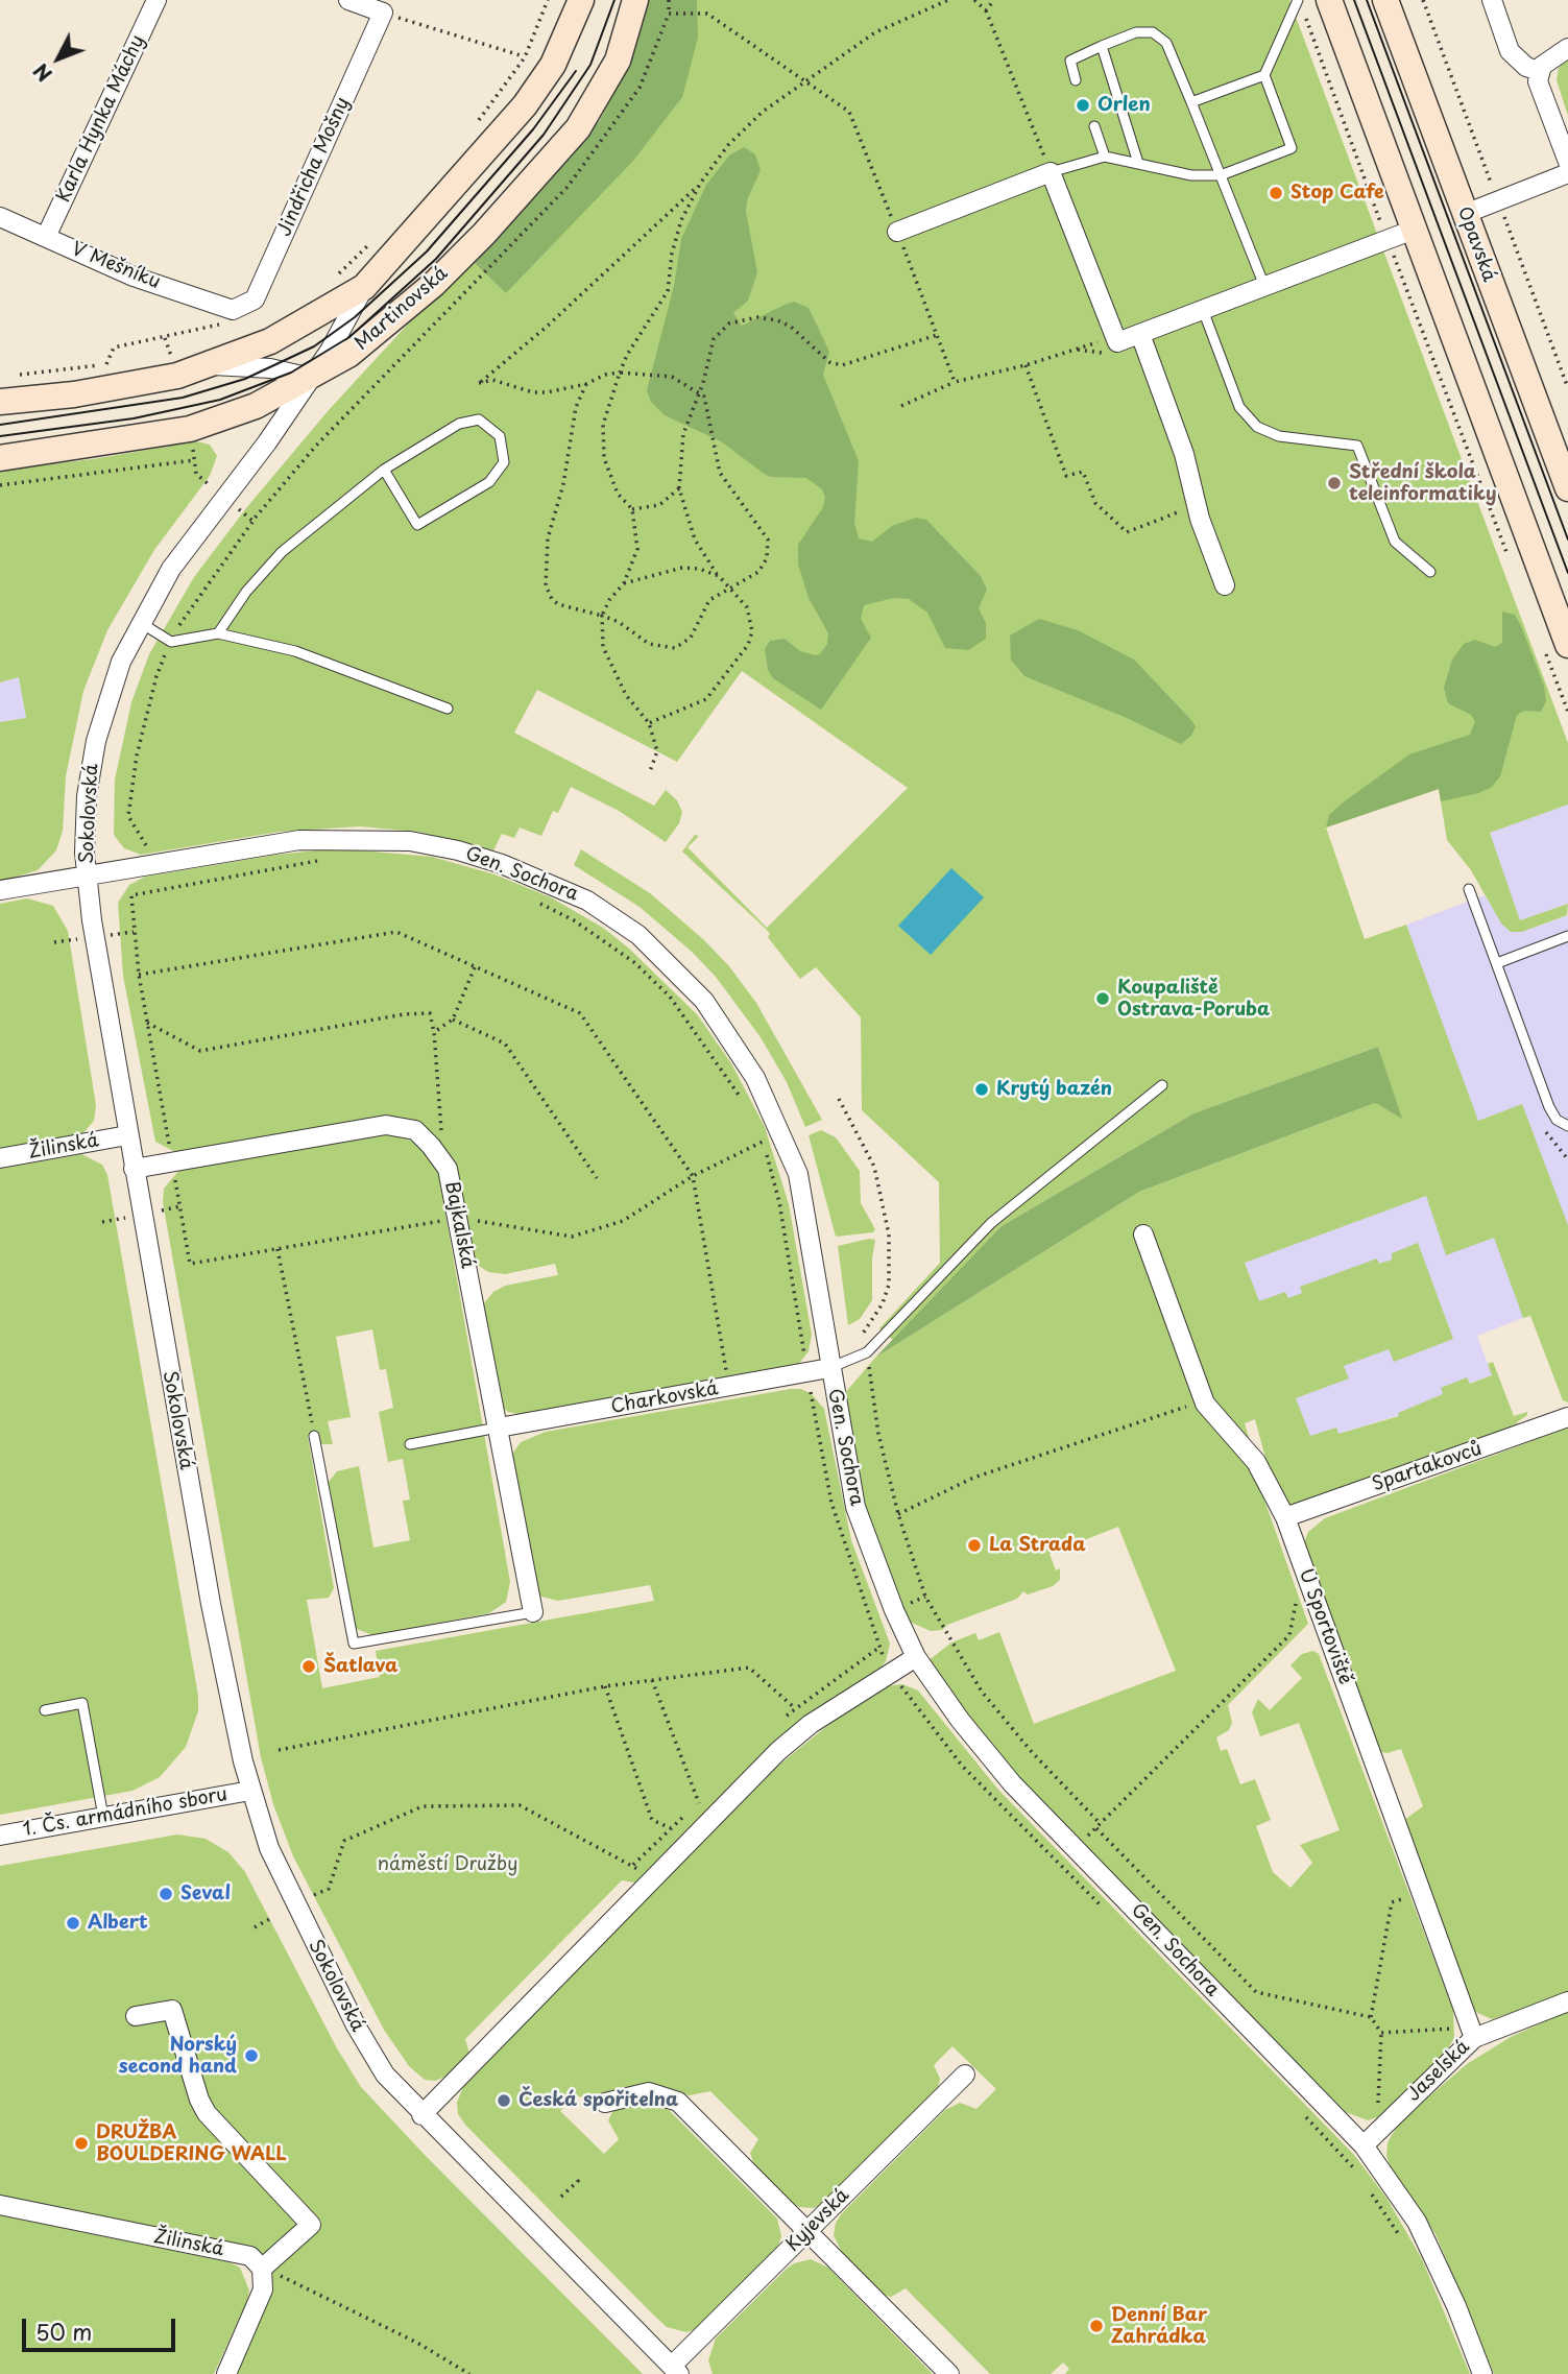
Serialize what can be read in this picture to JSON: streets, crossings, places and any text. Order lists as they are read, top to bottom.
{
  "streets": {
    "street": [
      "Karla Hynka Máchy",
      "Jindřicha Mošny",
      "Opavská",
      "V Mešníku",
      "Martinovská",
      "Sokolovská",
      "Gen. Sochora",
      "Žilinská",
      "Bajkalská",
      "Charkovská",
      "Spartakovců",
      "U Sportoviště",
      "1. Čs. armádního sboru",
      "Jaselská",
      "Kyjevská"
    ]
  },
  "crossings": [
    ["Karla Hynka Máchy", "V Mešníku"],
    ["Jindřicha Mošny", "V Mešníku"],
    ["Martinovská", "Sokolovská"],
    ["Sokolovská", "Gen. Sochora"],
    ["Sokolovská", "Žilinská"],
    ["Sokolovská", "Bajkalská"],
    ["Sokolovská", "1. Čs. armádního sboru"],
    ["Sokolovská", "Kyjevská"],
    ["Gen. Sochora", "Charkovská"],
    ["Gen. Sochora", "Jaselská"],
    ["Bajkalská", "Charkovská"],
    ["Spartakovců", "U Sportoviště"],
    ["U Sportoviště", "Jaselská"]
  ],
  "parks": ["náměstí Družby"],
  "places": [
    "Orlen",
    "Stop Cafe",
    "Střední škola teleinformatiky",
    "Koupaliště Ostrava-Poruba",
    "Krytý bazén",
    "La Strada",
    "Šatlava",
    "Seval",
    "Albert",
    "Norský second hand",
    "Česká spořitelna",
    "DRUŽBA BOULDERING WALL",
    "Denní Bar Zahrádka"
  ],
  "scale_bar": "50 m",
  "north": "bottom left"
}
